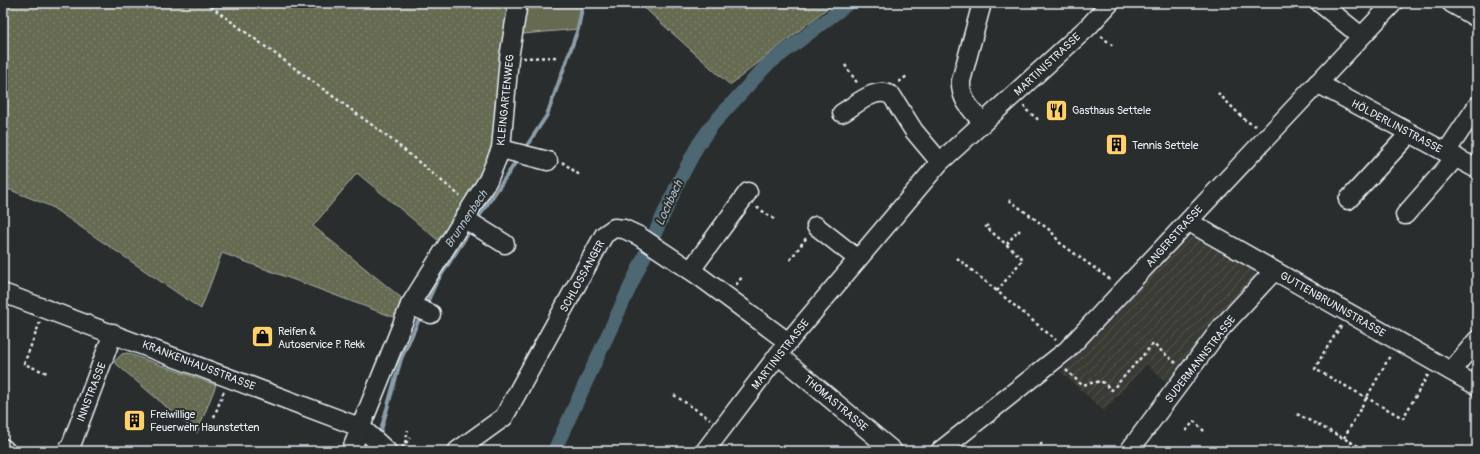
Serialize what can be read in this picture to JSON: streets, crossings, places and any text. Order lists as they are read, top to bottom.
{
  "streets": {
    "street": [
      "MARTINISTRASSE",
      "KLEINGARTENWEG",
      "HÖLDERLINSTRASSE",
      "ANGERSTRASSE",
      "SCHLOSSANGER",
      "GUTTENBRUNNSTRASSE",
      "SUDERMANNSTRASSE",
      "KRANKENHAUSSTRASSE",
      "INNSTRASSE",
      "THOMASTRASSE"
    ]
  },
  "crossings": [
    ["MARTINISTRASSE", "SCHLOSSANGER"],
    ["MARTINISTRASSE", "THOMASTRASSE"],
    ["KLEINGARTENWEG", "KRANKENHAUSSTRASSE"],
    ["HÖLDERLINSTRASSE", "ANGERSTRASSE"],
    ["ANGERSTRASSE", "GUTTENBRUNNSTRASSE"],
    ["SCHLOSSANGER", "THOMASTRASSE"],
    ["GUTTENBRUNNSTRASSE", "SUDERMANNSTRASSE"],
    ["KRANKENHAUSSTRASSE", "INNSTRASSE"]
  ],
  "water": ["Lochbach", "Brunnenbach"],
  "places": {
    "restaurant": ["Gasthaus Settele"],
    "building": ["Tennis Settele", "Freiwillige Feuerwehr Haunstetten"],
    "shop": ["Reifen & Autoservice P. Rekk"]
  }
}
